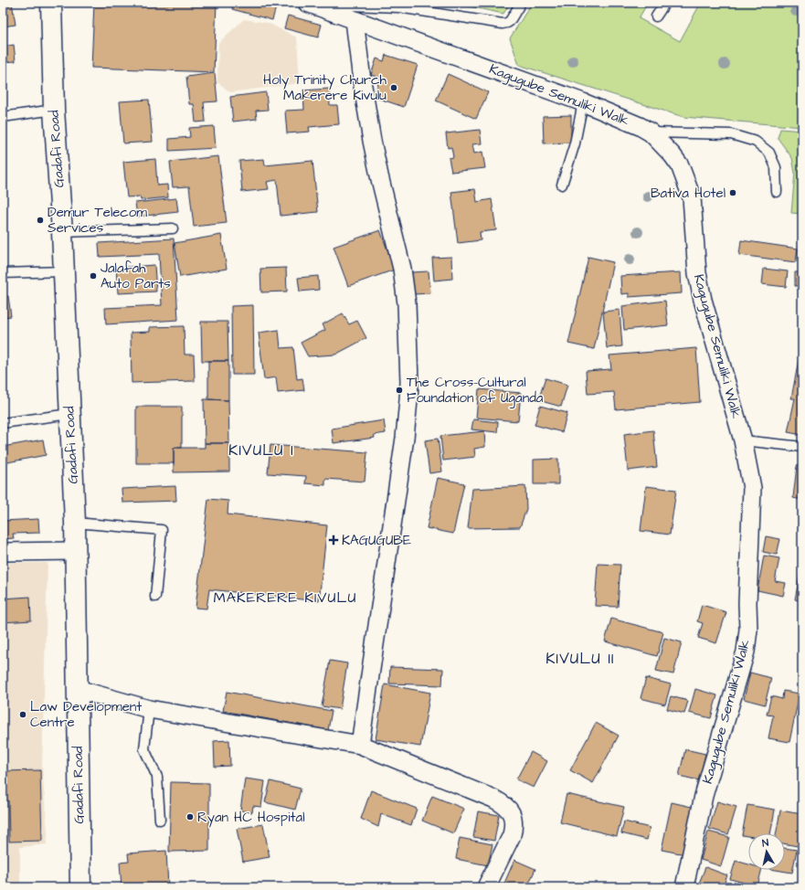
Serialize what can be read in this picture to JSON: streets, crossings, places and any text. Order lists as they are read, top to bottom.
{
  "streets": {
    "street": ["Kagugube Semuliki Walk", "Gadafi Road"]
  },
  "districts": ["KIVULU I", "MAKERERE KIVULU", "KIVULU II"],
  "places": {
    "other": [
      "Holy Trinity Church Makerere Kivulu",
      "Bativa Hotel",
      "Demur Telecom Services",
      "Jalafah Auto Parts",
      "The Cross-Cultural Foundation of Uganda",
      "Law Development Centre",
      "Ryan HC Hospital"
    ],
    "health": ["KAGUGUBE"]
  },
  "north": "top"
}
